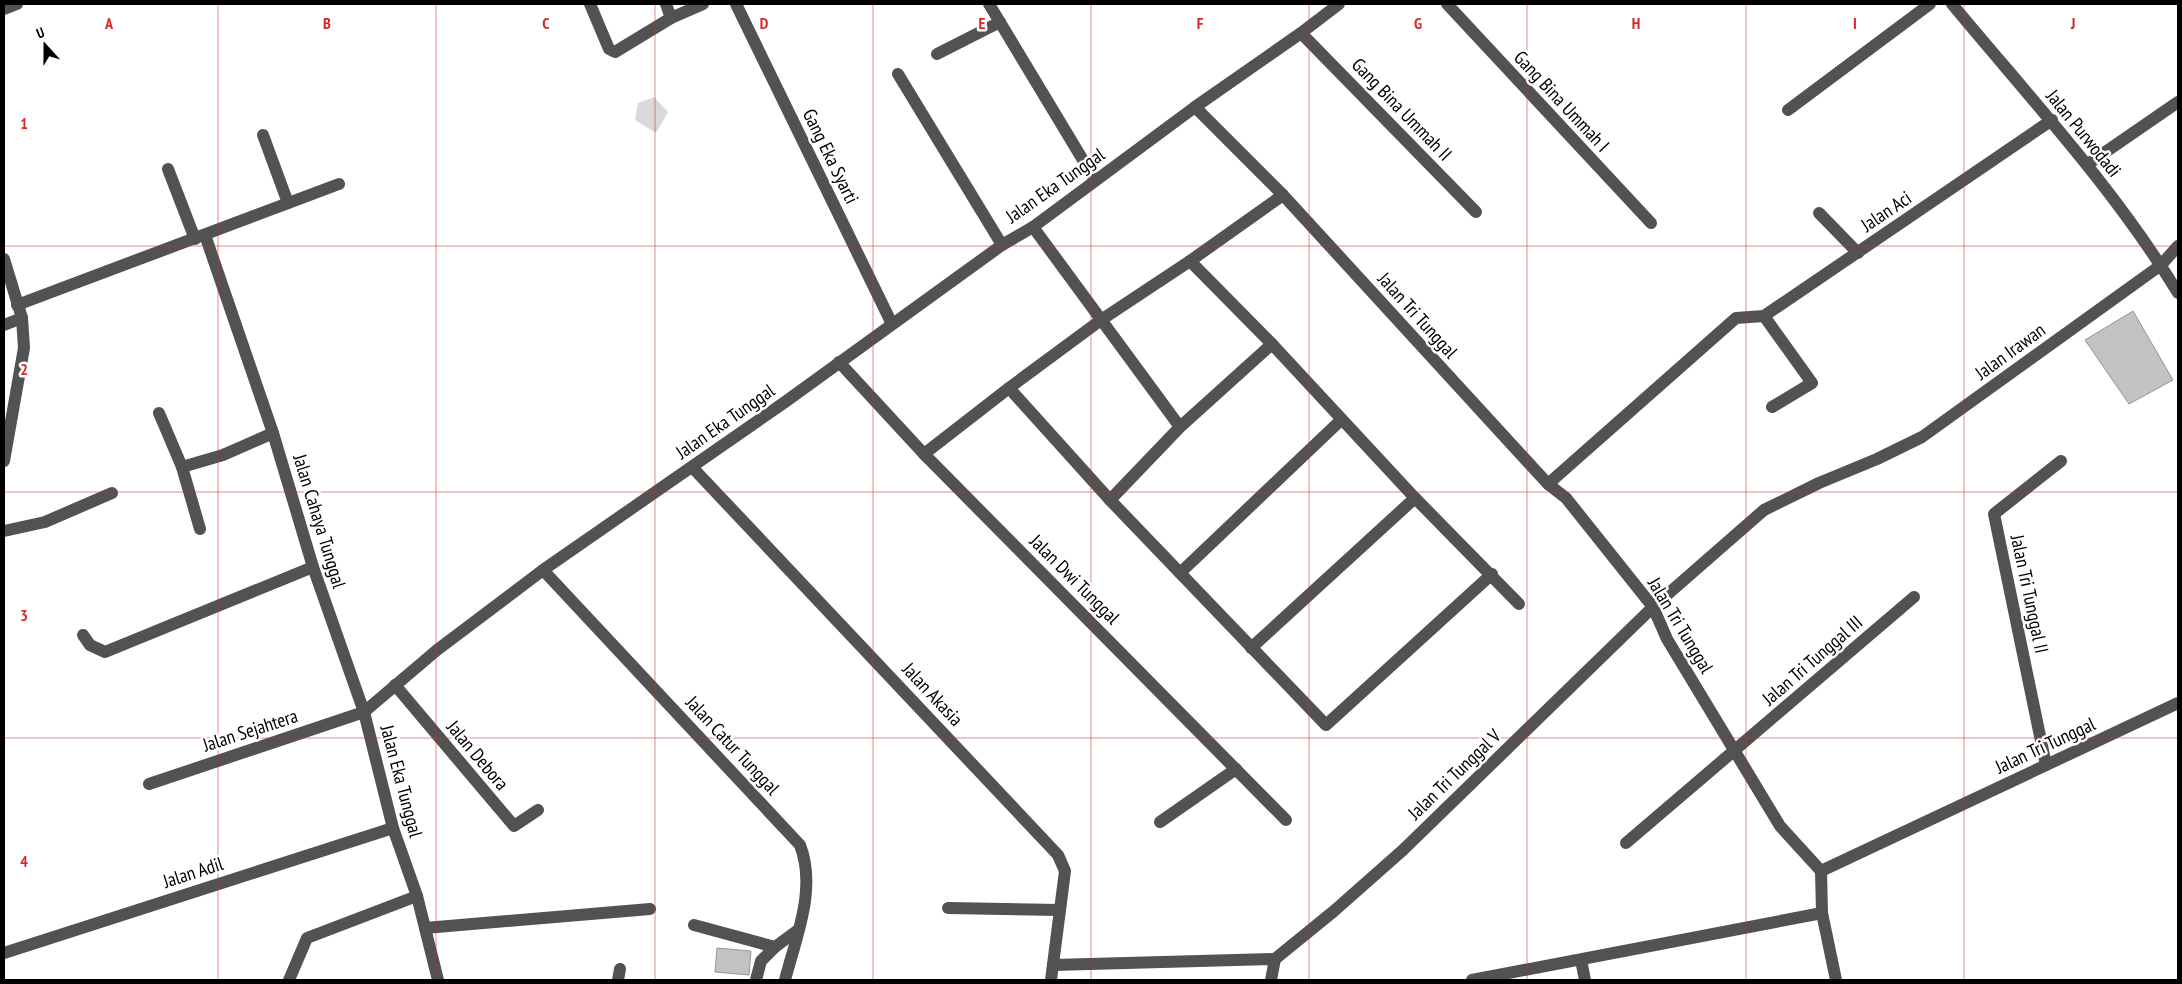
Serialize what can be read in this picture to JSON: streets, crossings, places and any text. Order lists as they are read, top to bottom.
{
  "streets": {
    "street": [
      "Gang Bina Ummah I",
      "Gang Bina Ummah II",
      "Jalan Purwodadi",
      "Gang Eka Syarti",
      "Jalan Eka Tunggal",
      "Jalan Aci",
      "Jalan Tri Tunggal",
      "Jalan Irawan",
      "Jalan Cahaya Tunggal",
      "Jalan Dwi Tunggal",
      "Jalan Tri Tunggal II",
      "Jalan Tri Tunggal III",
      "Jalan Akasia",
      "Jalan Sejahtera",
      "Jalan Catur Tunggal",
      "Jalan Debora",
      "Jalan Tri Tunggal V",
      "Jalan Adil"
    ]
  },
  "crossings": [
    ["Gang Bina Ummah II", "Jalan Eka Tunggal"],
    ["Jalan Purwodadi", "Jalan Aci"],
    ["Jalan Purwodadi", "Jalan Irawan"],
    ["Gang Eka Syarti", "Jalan Eka Tunggal"],
    ["Jalan Eka Tunggal", "Jalan Tri Tunggal"],
    ["Jalan Eka Tunggal", "Jalan Cahaya Tunggal"],
    ["Jalan Eka Tunggal", "Jalan Dwi Tunggal"],
    ["Jalan Eka Tunggal", "Jalan Akasia"],
    ["Jalan Eka Tunggal", "Jalan Sejahtera"],
    ["Jalan Eka Tunggal", "Jalan Catur Tunggal"],
    ["Jalan Eka Tunggal", "Jalan Debora"],
    ["Jalan Eka Tunggal", "Jalan Adil"],
    ["Jalan Tri Tunggal", "Jalan Irawan"],
    ["Jalan Tri Tunggal", "Jalan Tri Tunggal II"],
    ["Jalan Tri Tunggal", "Jalan Tri Tunggal III"],
    ["Jalan Tri Tunggal", "Jalan Tri Tunggal V"],
    ["Jalan Irawan", "Jalan Tri Tunggal V"],
    ["Jalan Cahaya Tunggal", "Jalan Sejahtera"]
  ],
  "north": "top",
  "grid": {
    "columns": [
      "A",
      "B",
      "C",
      "D",
      "E",
      "F",
      "G",
      "H",
      "I",
      "J"
    ],
    "rows": [
      "1",
      "2",
      "3",
      "4"
    ]
  }
}
